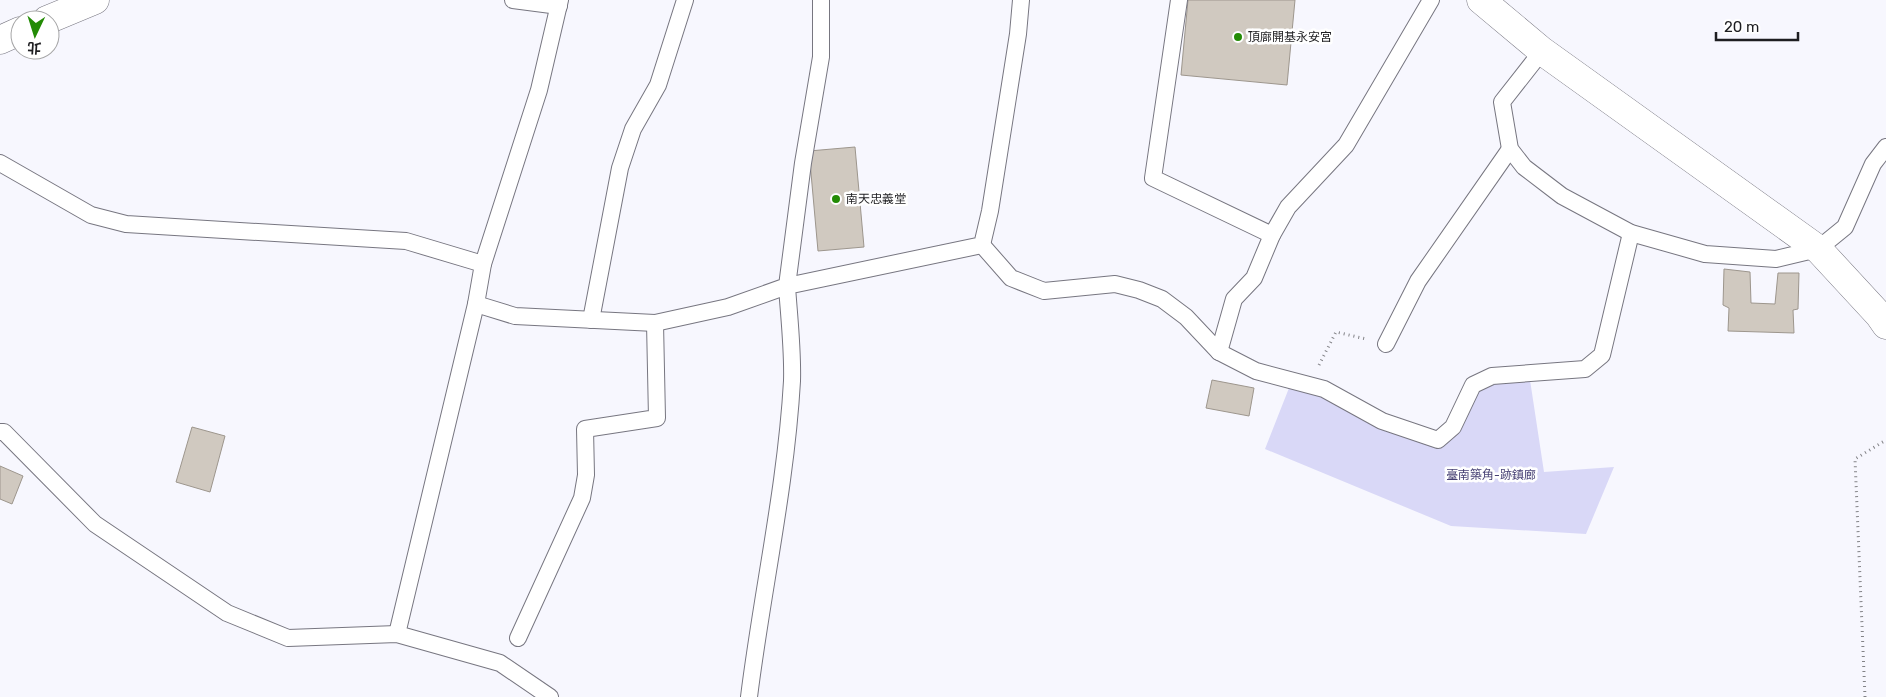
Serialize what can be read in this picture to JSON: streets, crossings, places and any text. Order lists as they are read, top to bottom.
{
  "parks": ["臺南築角-跡鎮廊"],
  "places": ["頂廍開基永安宮", "南天忠義堂"],
  "scale_bar": "20 m",
  "north": "bottom"
}
